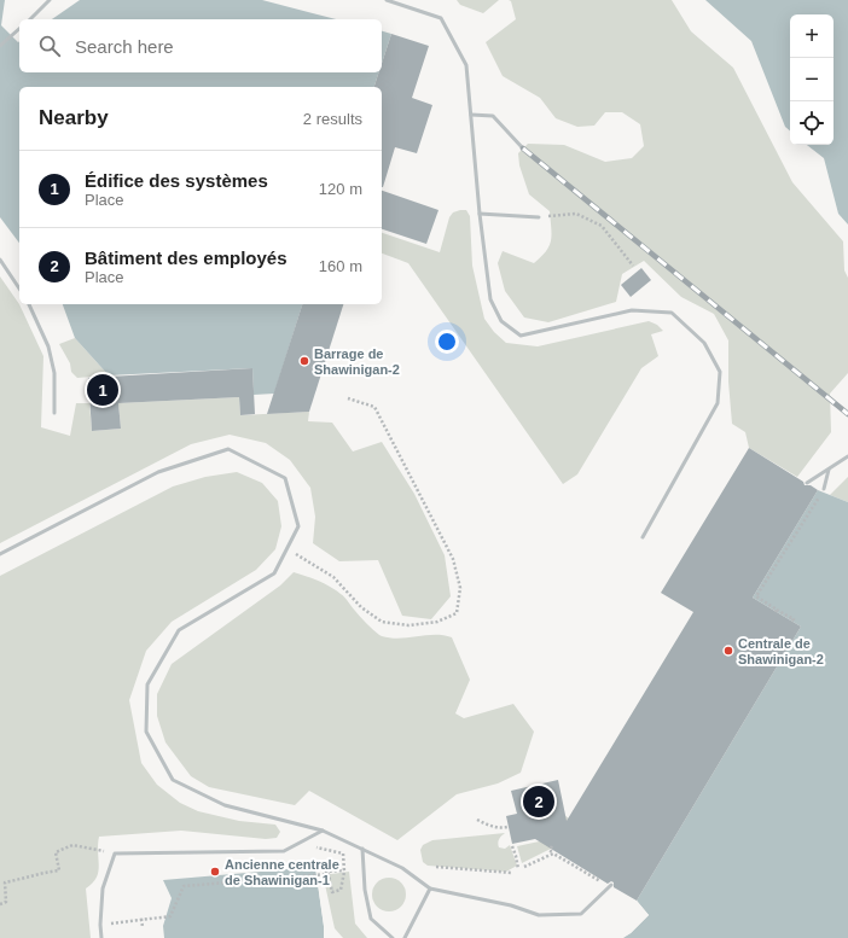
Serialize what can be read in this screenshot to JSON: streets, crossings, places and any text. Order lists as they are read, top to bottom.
{
  "places": ["Barrage de Shawinigan-2", "Centrale de Shawinigan-2", "Ancienne centrale de Shawinigan-1"],
  "page": {
    "map_buttons": ["+", "−"],
    "search": "Search here",
    "heading": ["Nearby", "2 results"],
    "list": [
      {
        "mark": "1",
        "name": "Édifice des systèmes",
        "note": "Place",
        "value": "120 m"
      },
      {
        "mark": "2",
        "name": "Bâtiment des employés",
        "note": "Place",
        "value": "160 m"
      }
    ],
    "pins": ["1", "2"]
  }
}
